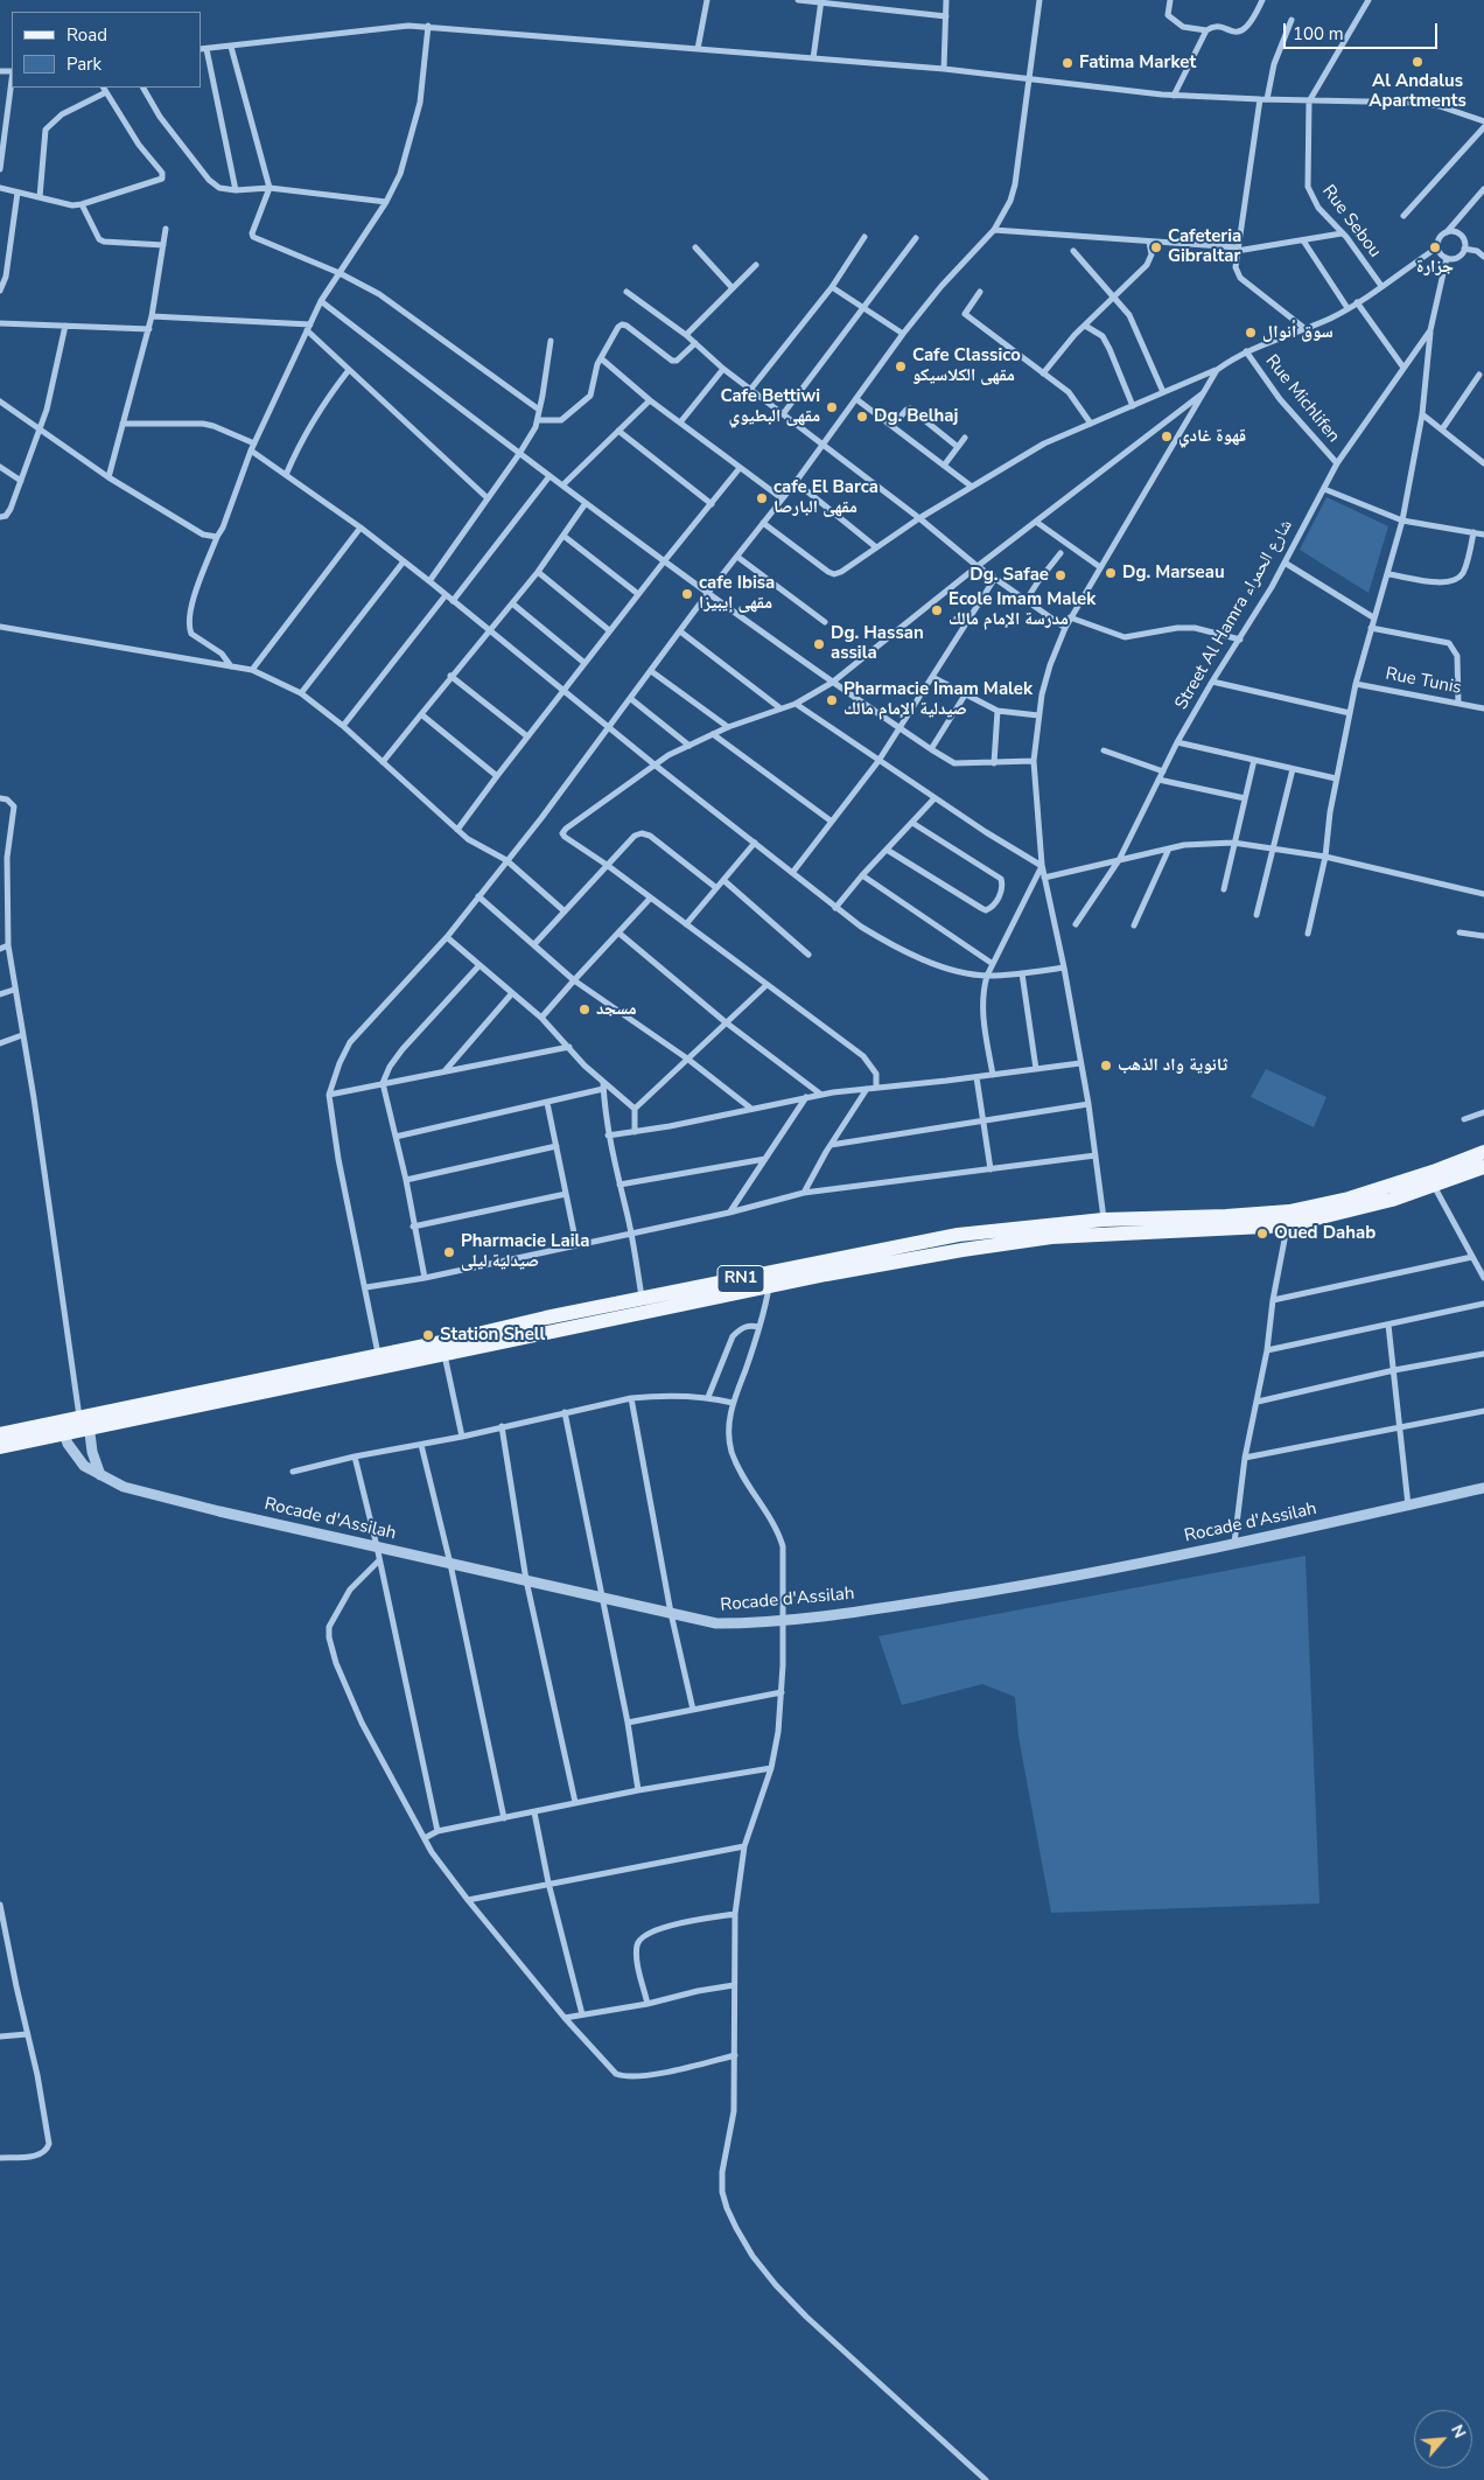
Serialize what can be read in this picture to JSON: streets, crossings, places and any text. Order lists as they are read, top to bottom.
{
  "streets": {
    "main road": ["RN1"],
    "street": [
      "Rue Sebou",
      "Rue Michlifen",
      "Street Al Hamra شارع الحمراء",
      "Rue Tunis",
      "Rocade d'Assilah"
    ]
  },
  "crossings": [
    ["Rue Michlifen", "Street Al Hamra شارع الحمراء"],
    ["RN1", "Rocade d'Assilah"]
  ],
  "places": [
    "Al Andalus Apartments",
    "Fatima Market",
    "Cafeteria Gibraltar",
    "جزارة",
    "سوق أنوال",
    "Cafe Classico مقهى الكلاسيكو",
    "Cafe Bettiwi مقهى البطيوي",
    "Dg. Belhaj",
    "قهوة غادي",
    "cafe El Barca مقهى البارصا",
    "Dg. Marseau",
    "Dg. Safae",
    "cafe Ibisa مقهى إيبيزا",
    "Ecole Imam Malek مدرسة الإمام مالك",
    "Dg. Hassan assila",
    "Pharmacie Imam Malek صيدلية الإمام مالك",
    "مسجد",
    "ثانوية واد الذهب",
    "Oued Dahab",
    "Pharmacie Laila صيدلية ليلى",
    "Station Shell"
  ],
  "legend": ["Road", "Park"],
  "scale_bar": "100 m",
  "north": "top right"
}
